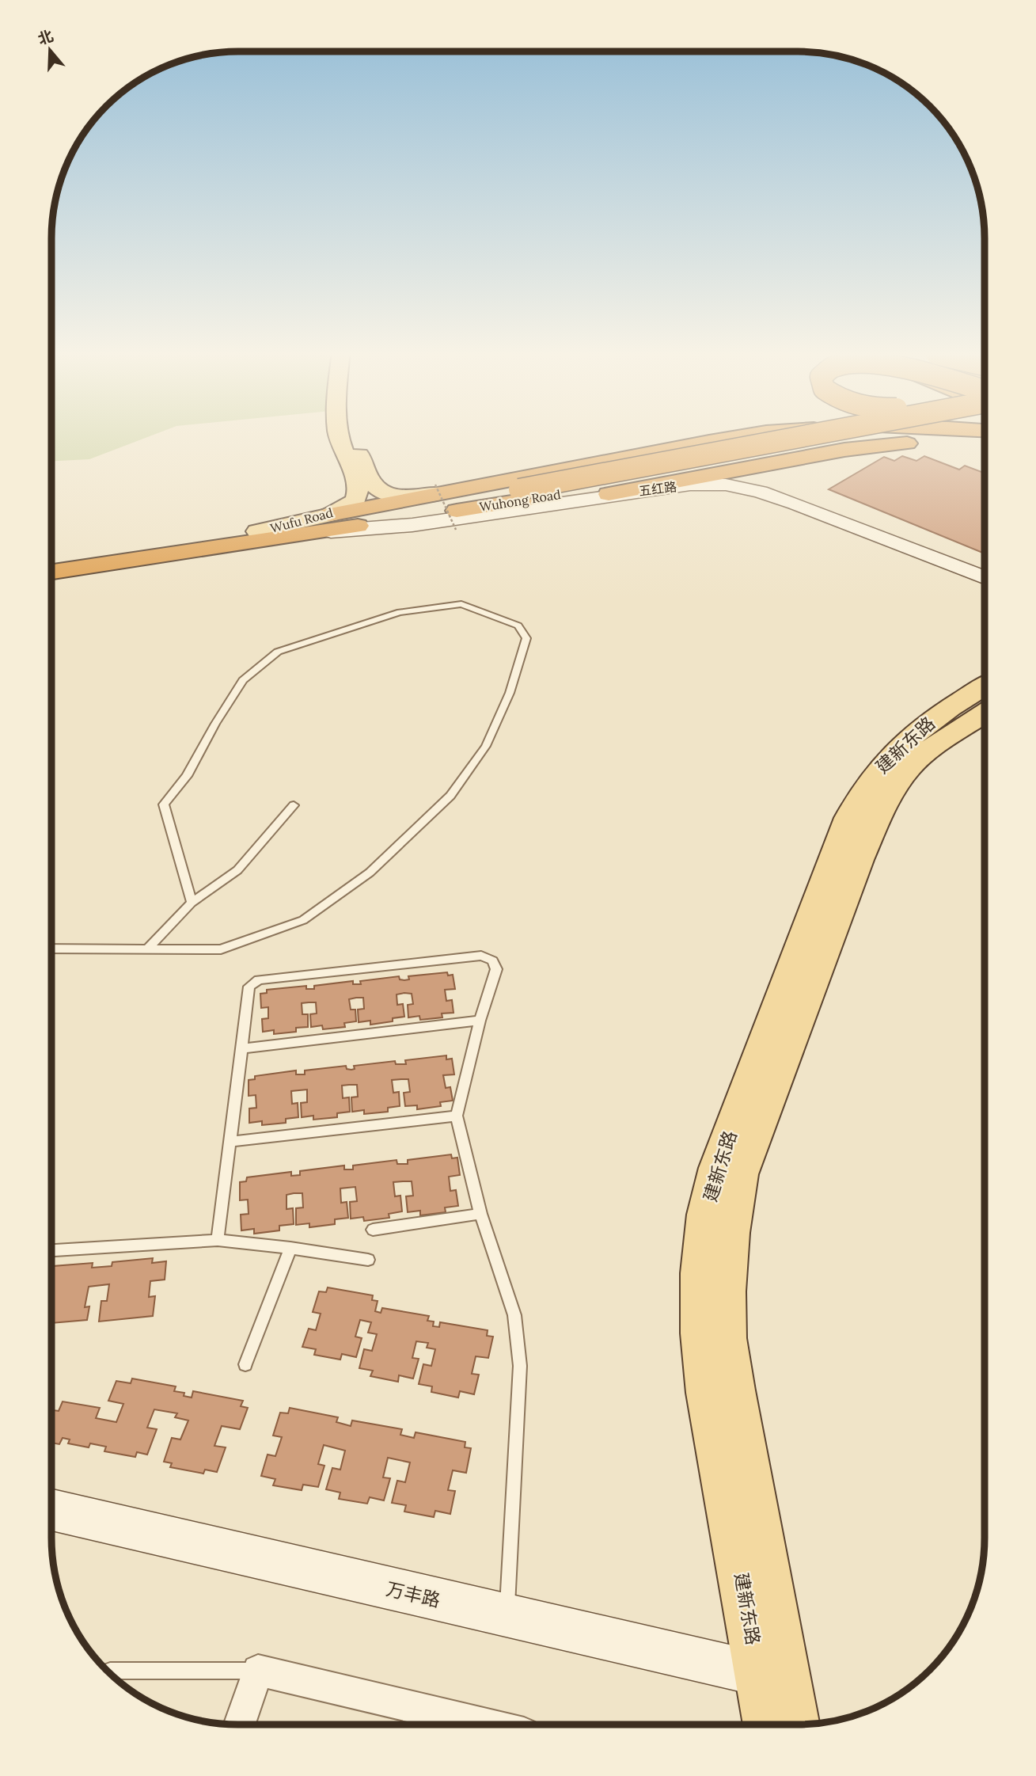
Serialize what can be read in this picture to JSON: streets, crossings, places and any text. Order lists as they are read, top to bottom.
{
  "streets": {
    "highway": ["Wuhong Road"],
    "main road": [
      "五红路",
      "Wufu Road",
      "建新东路",
      "万丰路"
    ]
  },
  "crossings": [
    ["五红路", "Wuhong Road"],
    ["Wuhong Road", "Wufu Road"],
    ["建新东路", "万丰路"]
  ],
  "north": "top"
}
